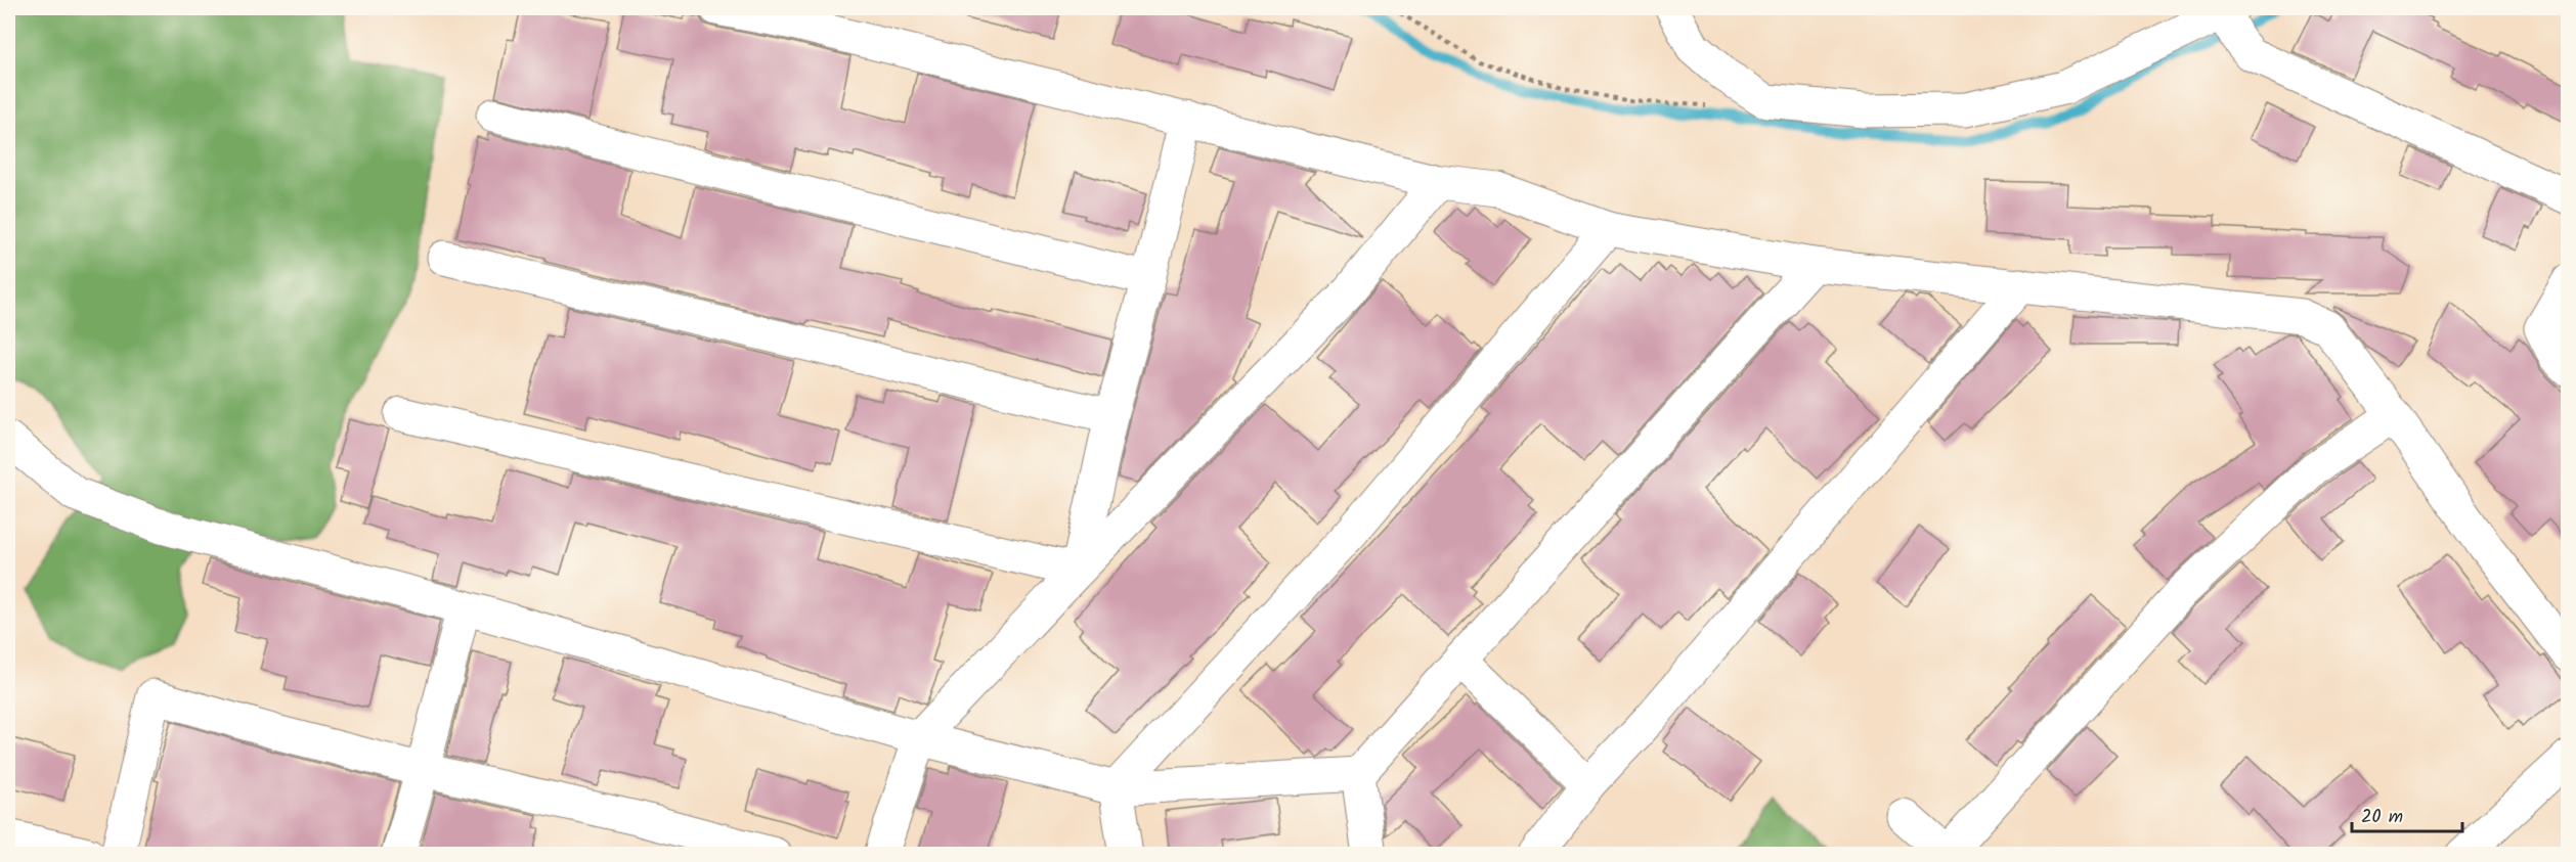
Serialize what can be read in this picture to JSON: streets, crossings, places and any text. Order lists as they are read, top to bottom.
{
  "scale_bar": "20 m"
}
